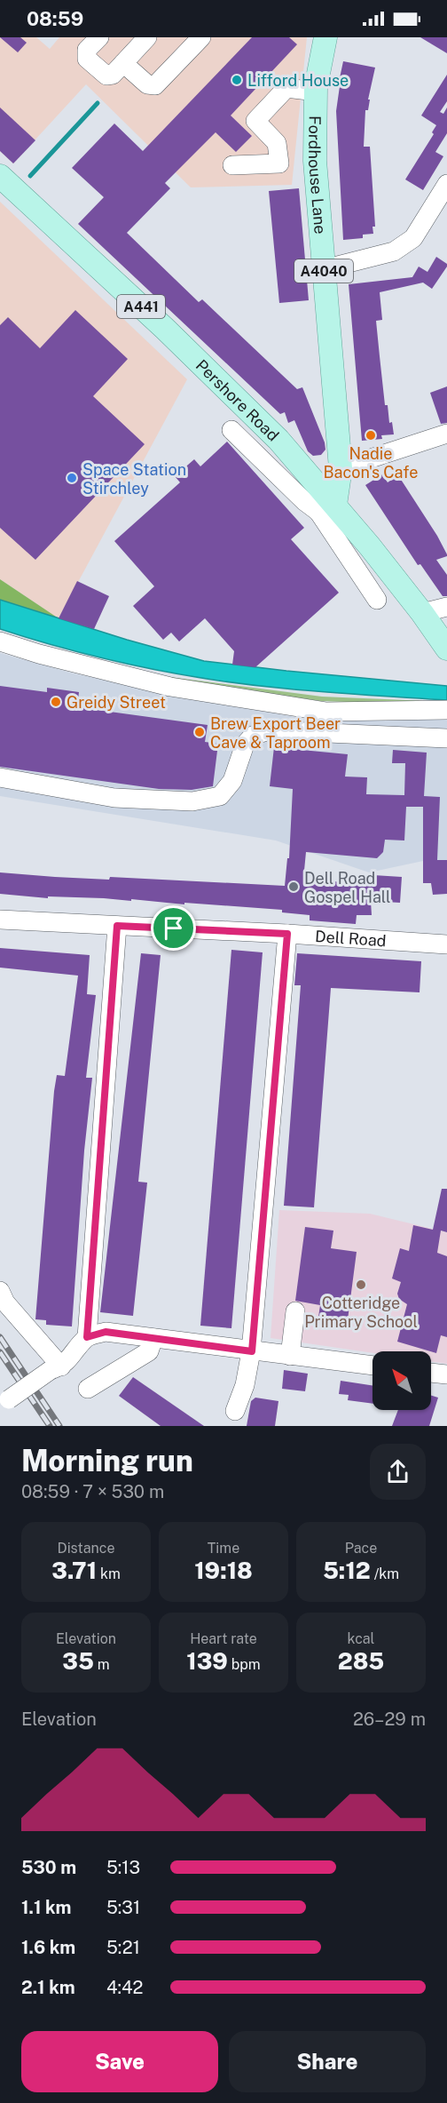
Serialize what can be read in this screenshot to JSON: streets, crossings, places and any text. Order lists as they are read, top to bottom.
{
  "streets": {
    "main road": [
      "Fordhouse Lane",
      "A4040",
      "A441",
      "Pershore Road"
    ],
    "street": ["Dell Road"]
  },
  "crossings": [
    ["Fordhouse Lane", "Pershore Road"]
  ],
  "places": [
    "Lifford House",
    "Nadie Bacon's Cafe",
    "Space Station Stirchley",
    "Greidy Street",
    "Brew Export Beer Cave & Taproom",
    "Dell Road Gospel Hall",
    "Cotteridge Primary School"
  ],
  "north": "top left",
  "page": {
    "status": "08:59",
    "heading": ["Morning run", "08:59 · 7 × 530 m"],
    "stats": [
      ["Distance", "3.71 km"],
      ["Time", "19:18"],
      ["Pace", "5:12 /km"],
      ["Elevation", "35 m"],
      ["Heart rate", "139 bpm"],
      ["kcal", "285"]
    ],
    "chart": ["Elevation", "26–29 m"],
    "list": [
      {
        "name": "530 m",
        "note": "5:13"
      },
      {
        "name": "1.1 km",
        "note": "5:31"
      },
      {
        "name": "1.6 km",
        "note": "5:21"
      },
      {
        "name": "2.1 km",
        "note": "4:42"
      }
    ],
    "buttons": ["Save", "Share"]
  }
}
